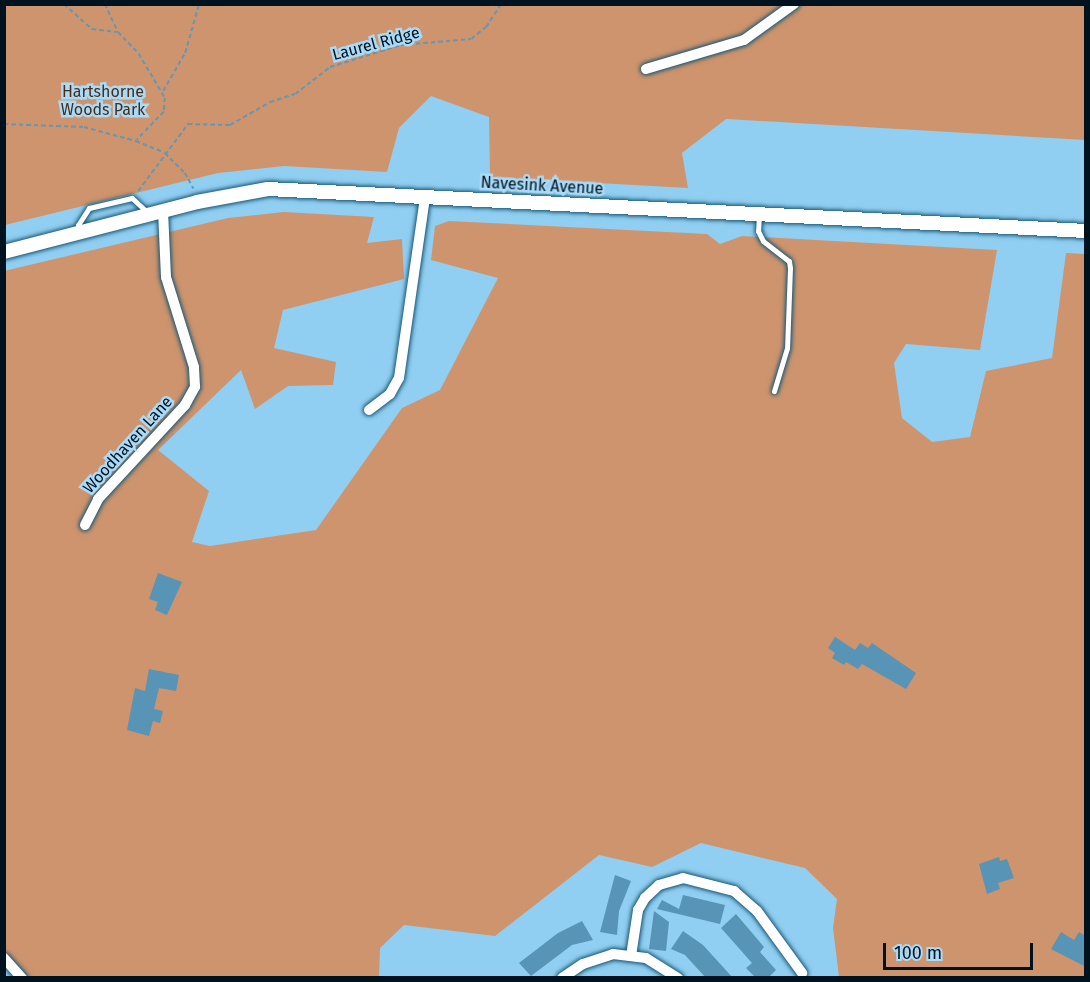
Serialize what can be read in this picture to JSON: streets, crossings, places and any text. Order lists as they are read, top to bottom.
{
  "streets": {
    "main road": ["Navesink Avenue"],
    "street": ["Woodhaven Lane"],
    "path": ["Laurel Ridge"]
  },
  "crossings": [
    ["Navesink Avenue", "Woodhaven Lane"]
  ],
  "parks": ["Hartshorne Woods Park"],
  "scale_bar": "100 m"
}
